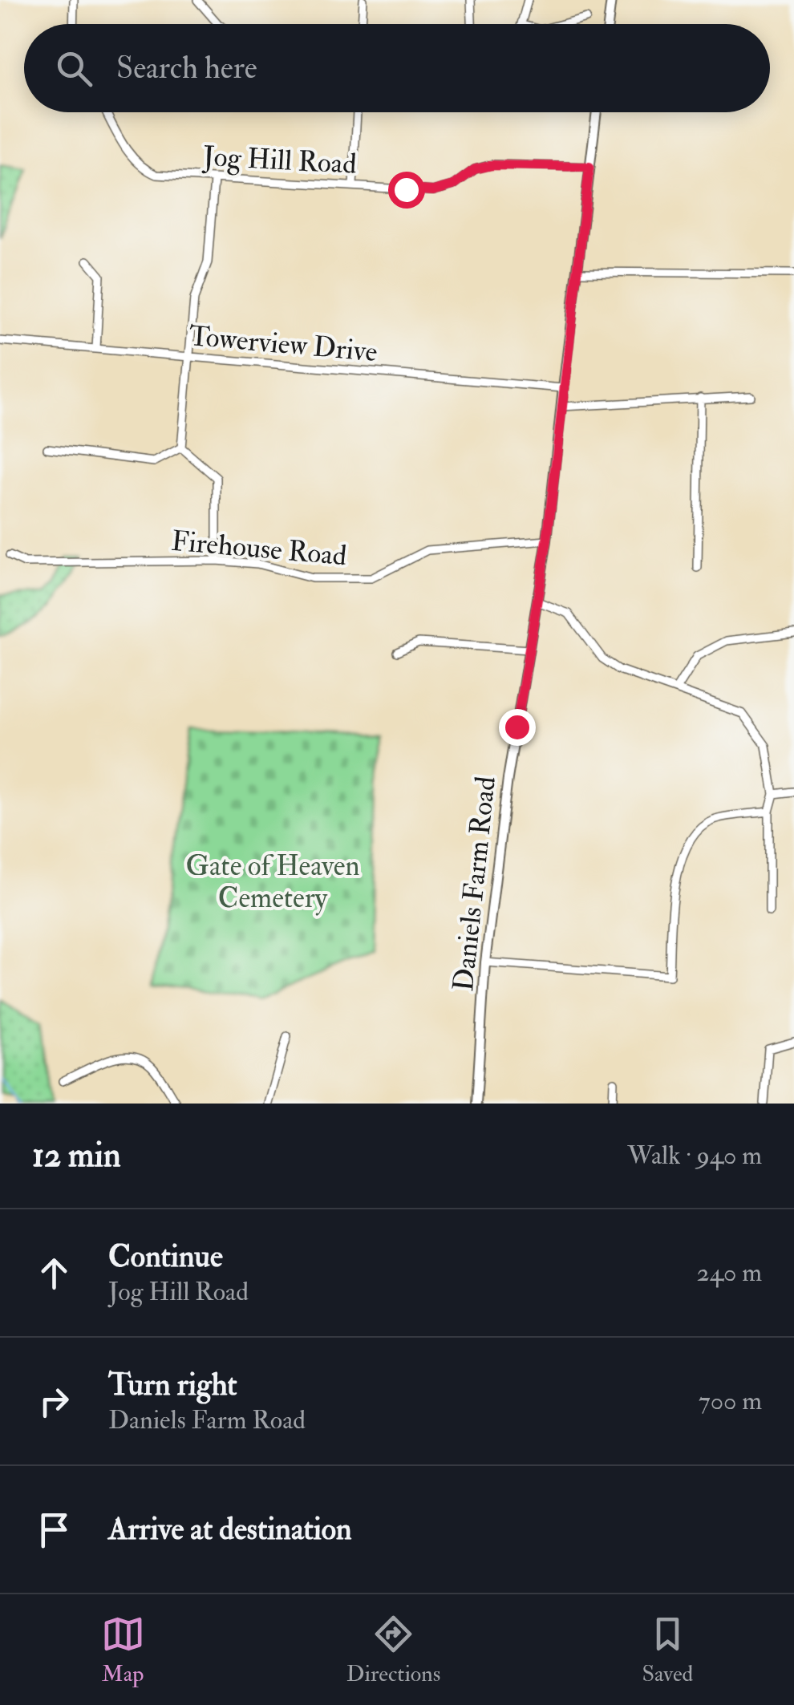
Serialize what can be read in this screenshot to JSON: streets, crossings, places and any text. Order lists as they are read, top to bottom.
{
  "streets": {
    "main road": ["Daniels Farm Road"],
    "street": ["Jog Hill Road", "Towerview Drive", "Firehouse Road"]
  },
  "crossings": [
    ["Jog Hill Road", "Daniels Farm Road"],
    ["Towerview Drive", "Daniels Farm Road"],
    ["Firehouse Road", "Daniels Farm Road"]
  ],
  "parks": ["Gate of Heaven Cemetery"],
  "page": {
    "search": "Search here",
    "heading": ["12 min", "Walk · 940 m"],
    "list": [
      ["Continue", "Jog Hill Road", "240 m"],
      ["Turn right", "Daniels Farm Road", "700 m"],
      "Arrive at destination"
    ],
    "nav": ["Map", "Directions", "Saved"]
  }
}
